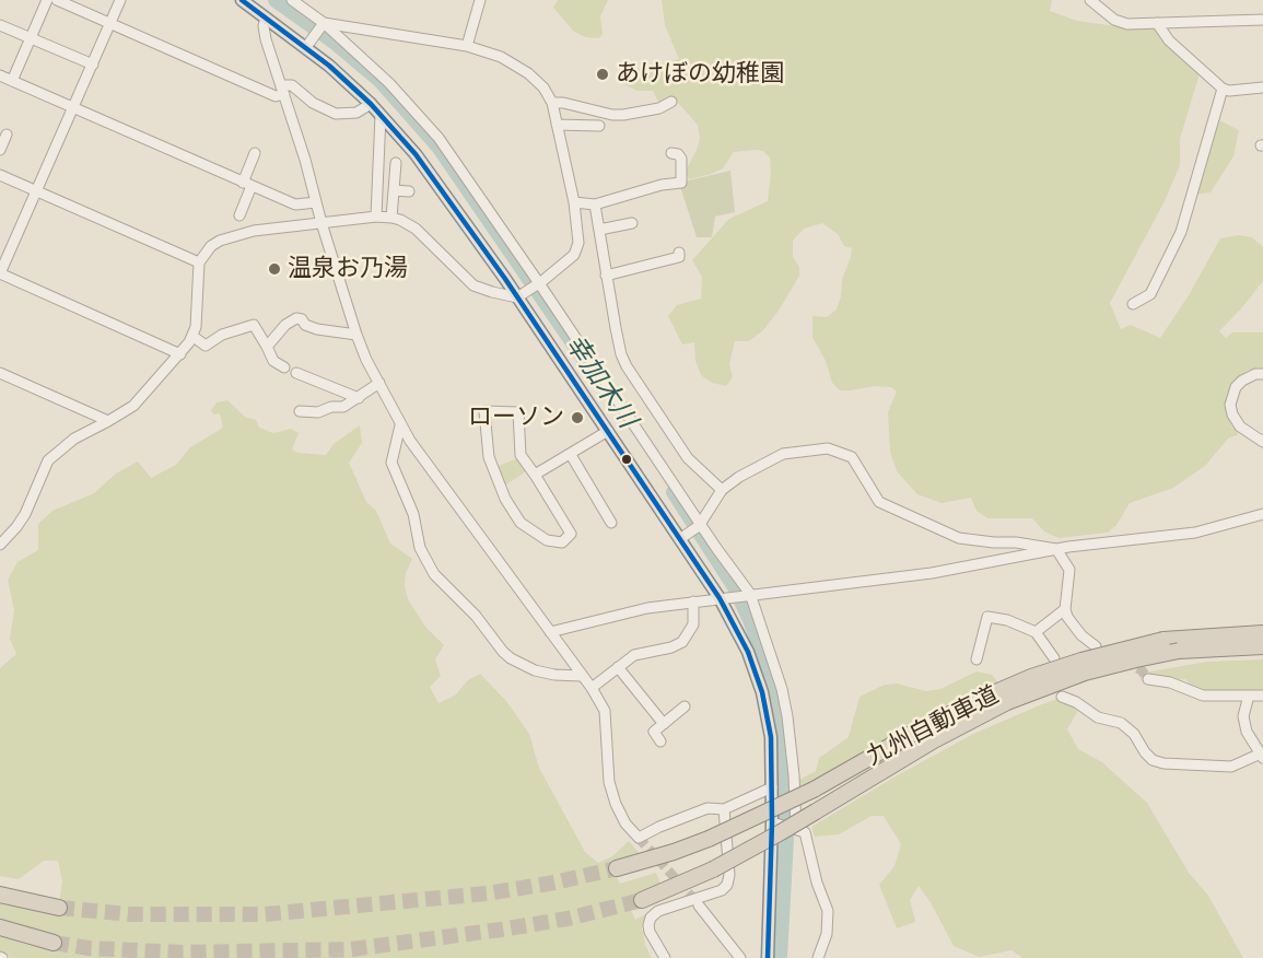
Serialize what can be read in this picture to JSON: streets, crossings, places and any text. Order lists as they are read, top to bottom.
{
  "streets": {
    "highway": ["九州自動車道"]
  },
  "water": ["幸加木川"],
  "places": ["あけぼの幼稚園", "温泉お乃湯", "ローソン"]
}
